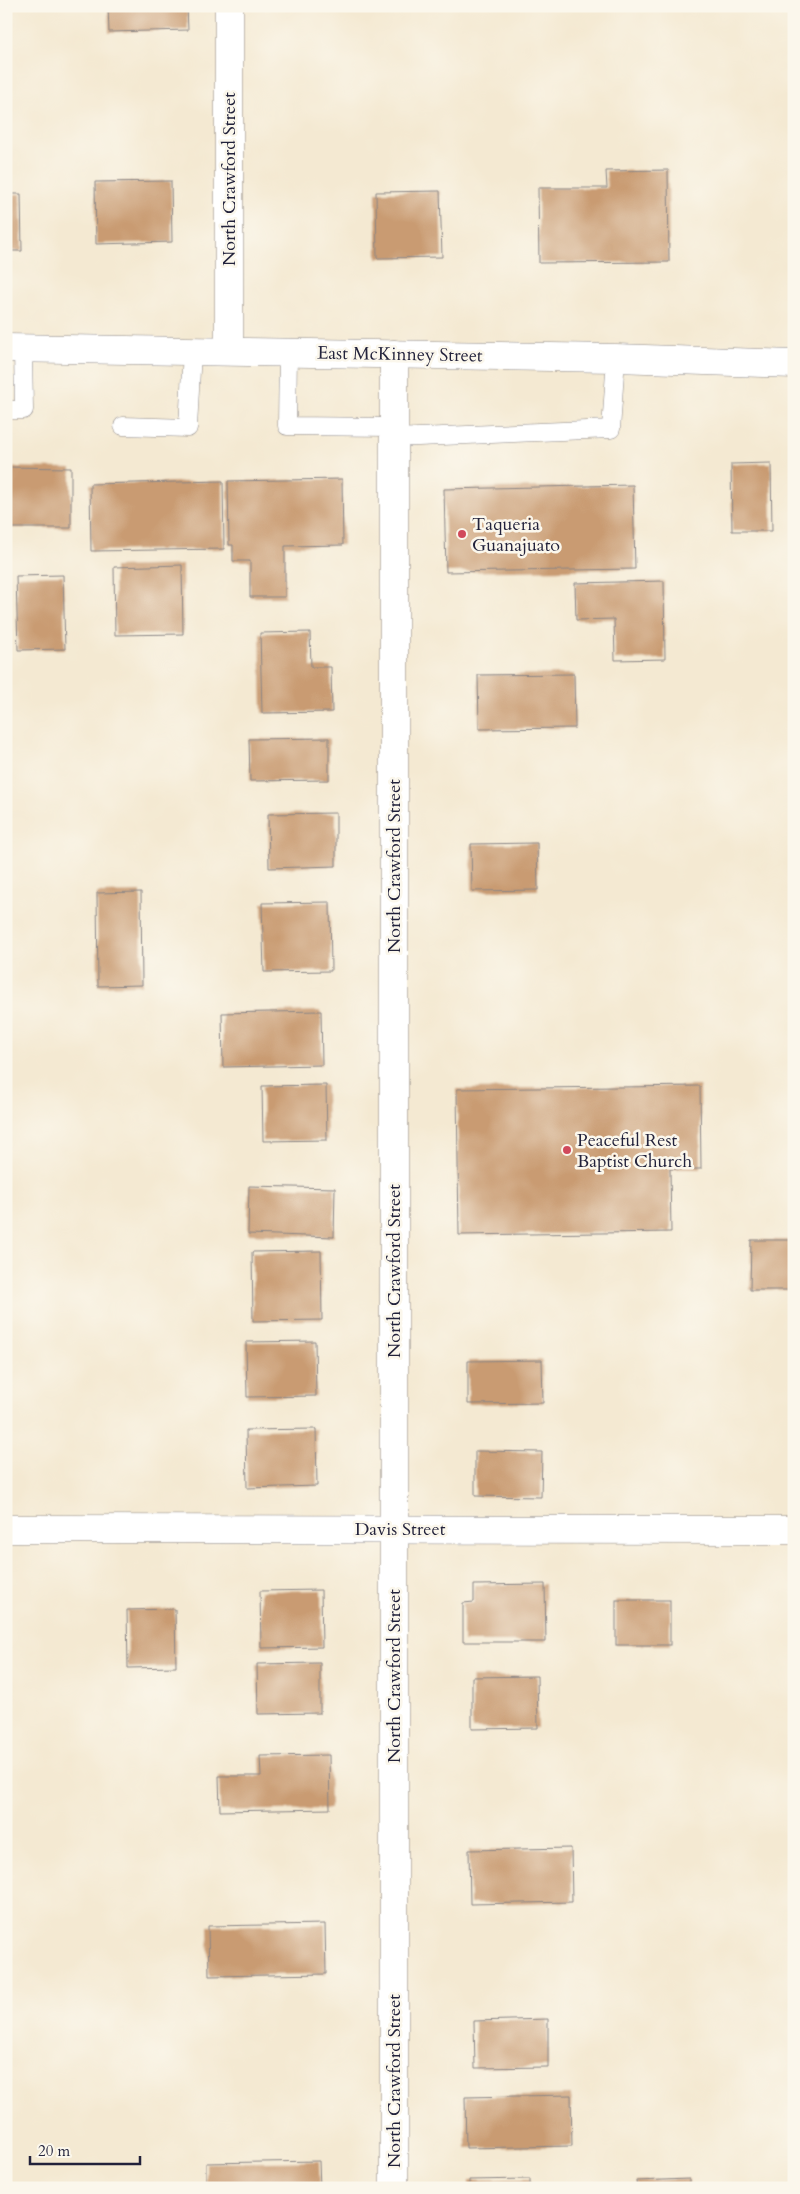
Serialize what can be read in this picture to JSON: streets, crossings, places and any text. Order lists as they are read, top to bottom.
{
  "streets": {
    "street": ["North Crawford Street", "East McKinney Street", "Davis Street"]
  },
  "crossings": [
    ["North Crawford Street", "East McKinney Street"],
    ["North Crawford Street", "Davis Street"]
  ],
  "places": ["Taqueria Guanajuato", "Peaceful Rest Baptist Church"],
  "scale_bar": "20 m"
}
